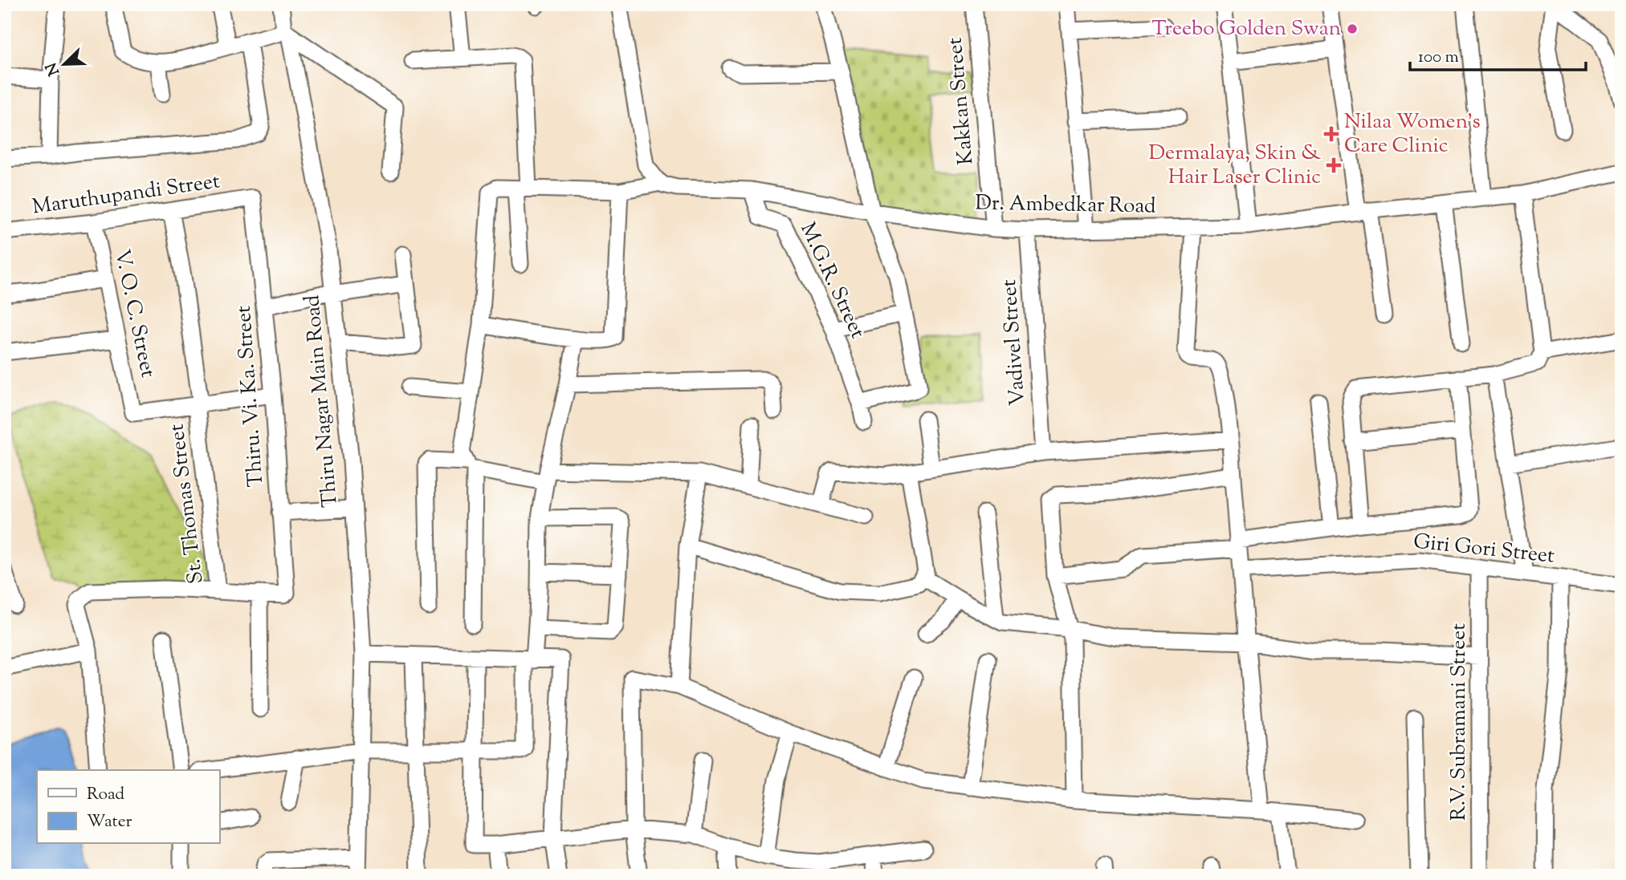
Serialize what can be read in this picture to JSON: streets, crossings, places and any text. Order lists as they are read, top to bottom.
{
  "streets": {
    "street": [
      "Kakkan Street",
      "Maruthupandi Street",
      "Dr. Ambedkar Road",
      "M.G.R. Street",
      "V. O. C. Street",
      "Vadivel Street",
      "Thiru. Vi. Ka. Street",
      "Thiru Nagar Main Road",
      "St. Thomas Street",
      "Giri Gori Street",
      "R.V. Subramani Street"
    ]
  },
  "crossings": [
    ["Kakkan Street", "Dr. Ambedkar Road"],
    ["Maruthupandi Street", "V. O. C. Street"],
    ["Maruthupandi Street", "Thiru. Vi. Ka. Street"],
    ["Maruthupandi Street", "St. Thomas Street"],
    ["Dr. Ambedkar Road", "M.G.R. Street"],
    ["Dr. Ambedkar Road", "Vadivel Street"],
    ["V. O. C. Street", "St. Thomas Street"],
    ["Thiru. Vi. Ka. Street", "St. Thomas Street"],
    ["Giri Gori Street", "R.V. Subramani Street"]
  ],
  "places": {
    "other": ["Treebo Golden Swan"],
    "health": ["Nilaa Women's Care Clinic", "Dermalaya, Skin & Hair Laser Clinic"]
  },
  "legend": ["Road", "Water"],
  "scale_bar": "100 m",
  "north": "bottom left"
}
